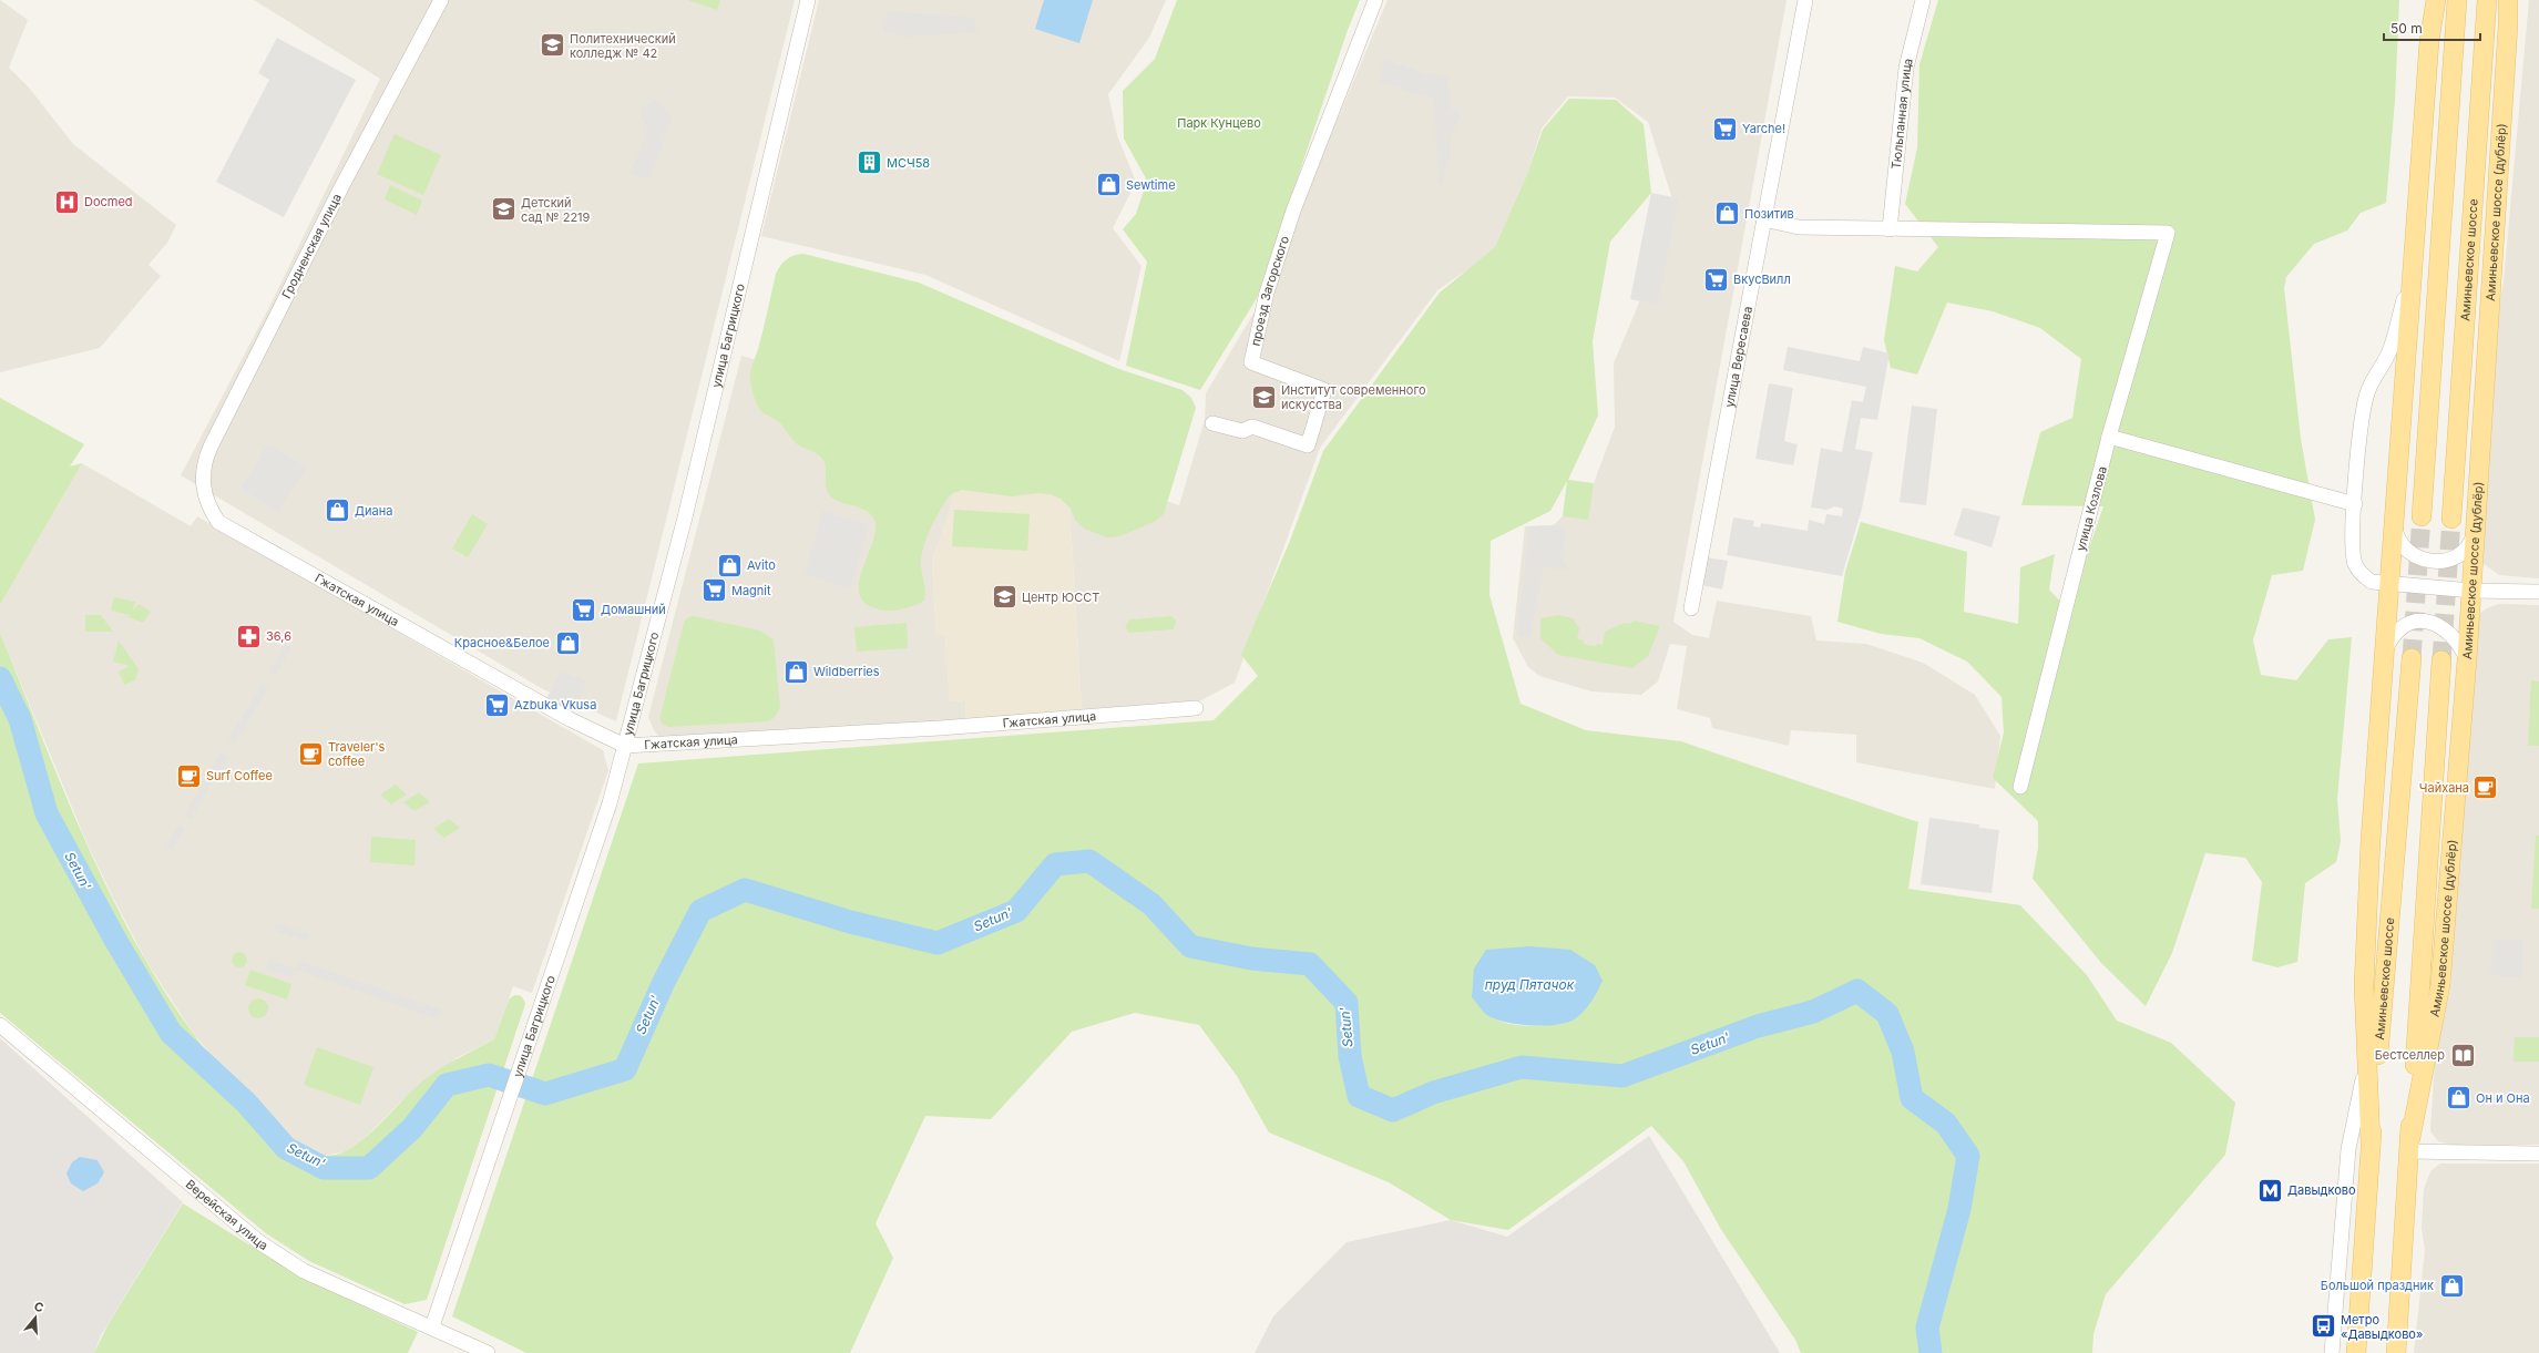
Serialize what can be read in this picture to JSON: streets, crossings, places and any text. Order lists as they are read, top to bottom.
{
  "streets": {
    "main road": ["Аминьевское шоссе (дублёр)", "Аминьевское шоссе"],
    "street": [
      "Тюльпанная улица",
      "Гродненская улица",
      "проезд Загорского",
      "улица Багрицкого",
      "улица Вересаева",
      "улица Козлова",
      "Гжатская улица",
      "Верейская улица"
    ]
  },
  "crossings": [
    ["Тюльпанная улица", "улица Козлова"],
    ["Гродненская улица", "Гжатская улица"],
    ["улица Багрицкого", "Гжатская улица"],
    ["улица Багрицкого", "Верейская улица"]
  ],
  "water": ["Setun'", "пруд Пятачок"],
  "parks": ["Парк Кунцево"],
  "places": {
    "school or university": [
      "Политехнический колледж № 42",
      "Детский сад № 2219",
      "Институт современного искусства",
      "Центр ЮССТ"
    ],
    "supermarket": [
      "Yarche!",
      "ВкусВилл",
      "Magnit",
      "Домашний",
      "Azbuka Vkusa"
    ],
    "building": ["МСЧ58"],
    "shop": [
      "Sewtime",
      "Позитив",
      "Диана",
      "Avito",
      "Красное&Белое",
      "Wildberries",
      "Он и Она",
      "Большой праздник"
    ],
    "hospital": ["Docmed"],
    "pharmacy": ["36,6"],
    "cafe": ["Traveler's coffee", "Surf Coffee", "Чайхана"],
    "library": ["Бестселлер"],
    "metro station": ["Давыдково"],
    "bus stop": ["Метро «Давыдково»"]
  },
  "scale_bar": "50 m",
  "north": "top"
}
